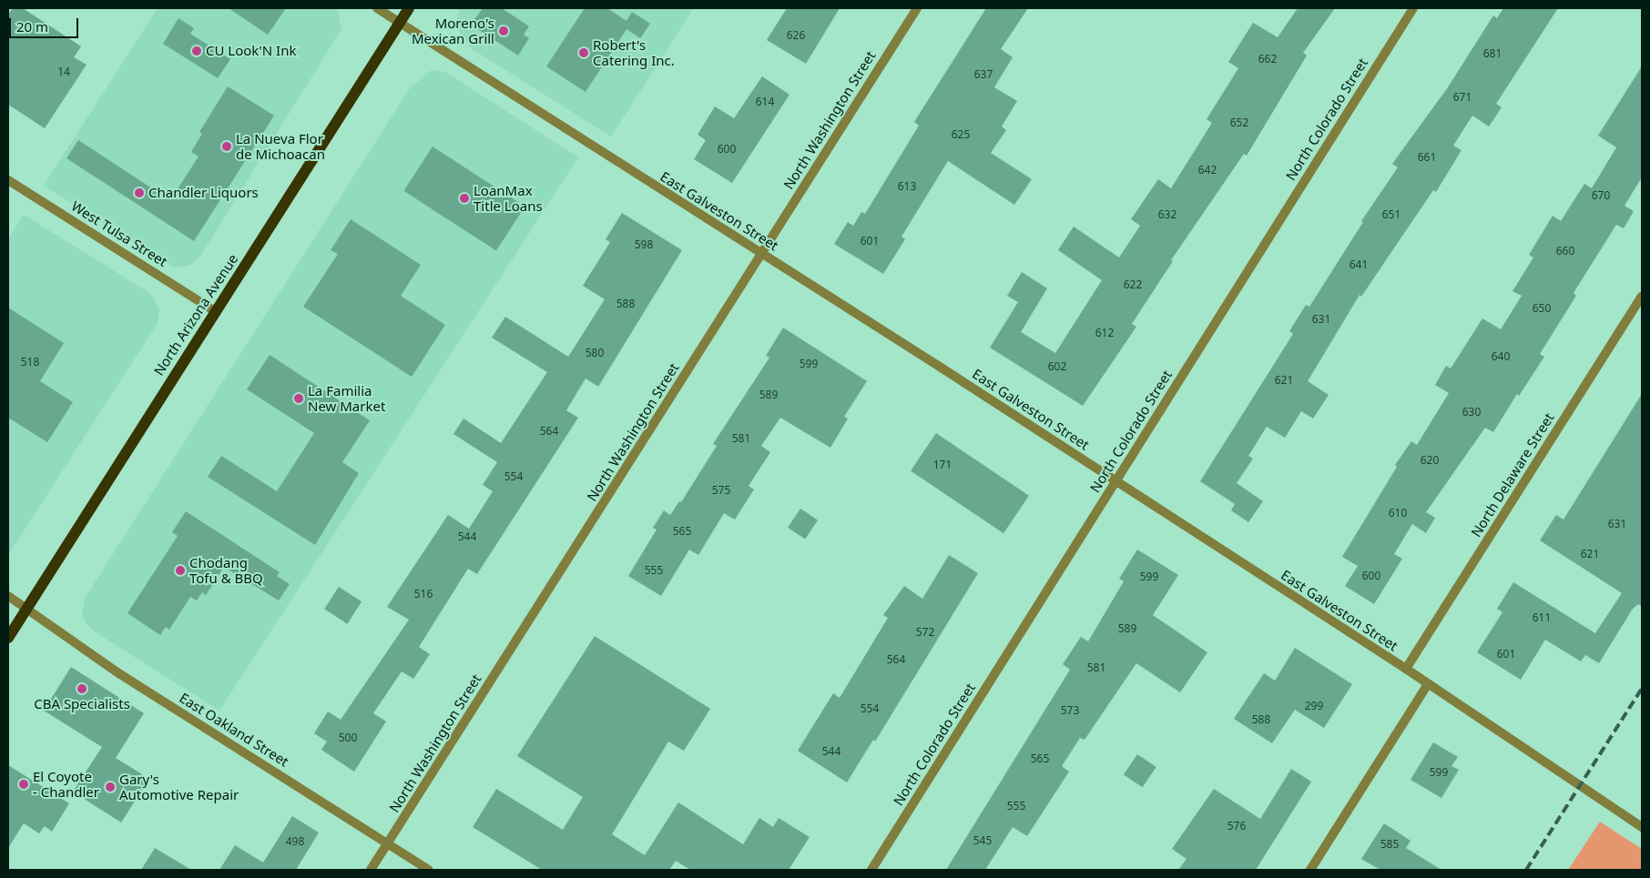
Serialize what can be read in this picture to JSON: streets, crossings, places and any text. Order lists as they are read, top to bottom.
{
  "streets": {
    "main road": ["North Arizona Avenue"],
    "street": [
      "North Colorado Street",
      "North Washington Street",
      "East Galveston Street",
      "West Tulsa Street",
      "North Delaware Street",
      "East Oakland Street"
    ]
  },
  "crossings": [
    ["North Colorado Street", "East Galveston Street"],
    ["North Washington Street", "East Galveston Street"],
    ["North Washington Street", "East Oakland Street"],
    ["East Galveston Street", "North Arizona Avenue"],
    ["East Galveston Street", "North Delaware Street"],
    ["West Tulsa Street", "North Arizona Avenue"],
    ["North Arizona Avenue", "East Oakland Street"]
  ],
  "places": [
    "Moreno's Mexican Grill",
    "CU Look'N Ink",
    "Robert's Catering Inc.",
    "La Nueva Flor de Michoacan",
    "Chandler Liquors",
    "LoanMax Title Loans",
    "La Familia New Market",
    "Chodang Tofu & BBQ",
    "CBA Specialists",
    "El Coyote - Chandler",
    "Gary's Automotive Repair"
  ],
  "house_numbers": [
    "626",
    "681",
    "662",
    "14",
    "637",
    "671",
    "614",
    "652",
    "625",
    "600",
    "661",
    "642",
    "613",
    "670",
    "632",
    "651",
    "601",
    "598",
    "660",
    "641",
    "622",
    "588",
    "650",
    "631",
    "612",
    "580",
    "640",
    "518",
    "599",
    "602",
    "621",
    "589",
    "630",
    "564",
    "581",
    "620",
    "171",
    "554",
    "575",
    "610",
    "631",
    "565",
    "544",
    "621",
    "555",
    "600",
    "599",
    "516",
    "611",
    "589",
    "572",
    "601",
    "564",
    "581",
    "299",
    "554",
    "573",
    "588",
    "500",
    "544",
    "565",
    "599",
    "555",
    "576",
    "545",
    "498",
    "585"
  ],
  "scale_bar": "20 m"
}
